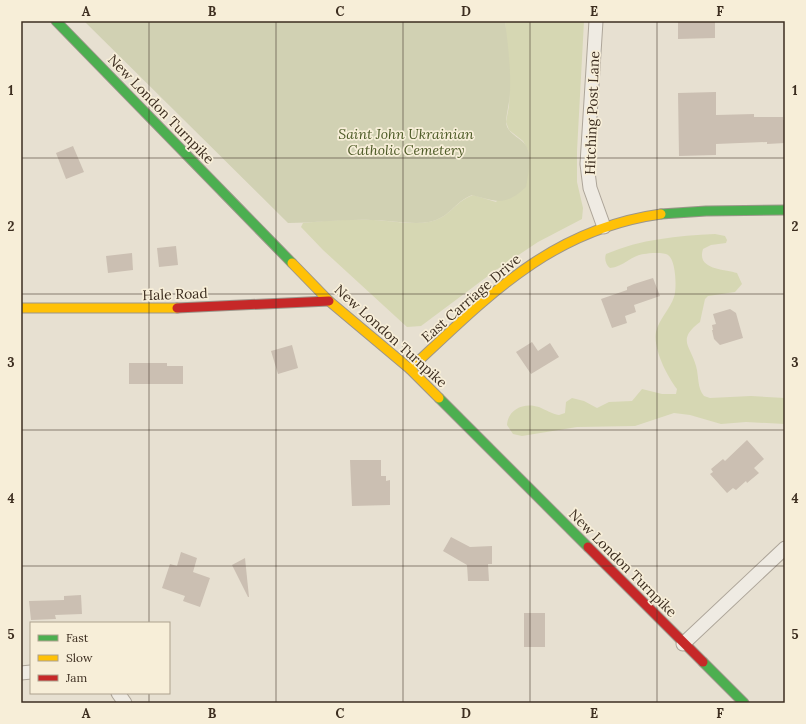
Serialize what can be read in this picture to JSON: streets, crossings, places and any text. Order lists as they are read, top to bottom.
{
  "streets": {
    "street": [
      "New London Turnpike",
      "Hitching Post Lane",
      "Hale Road",
      "East Carriage Drive"
    ]
  },
  "crossings": [
    ["New London Turnpike", "Hale Road"],
    ["New London Turnpike", "East Carriage Drive"],
    ["Hitching Post Lane", "East Carriage Drive"]
  ],
  "parks": ["Saint John Ukrainian Catholic Cemetery"],
  "legend": ["Fast", "Slow", "Jam"],
  "grid": {
    "columns": [
      "A",
      "B",
      "C",
      "D",
      "E",
      "F"
    ],
    "rows": [
      "1",
      "2",
      "3",
      "4",
      "5"
    ]
  }
}
